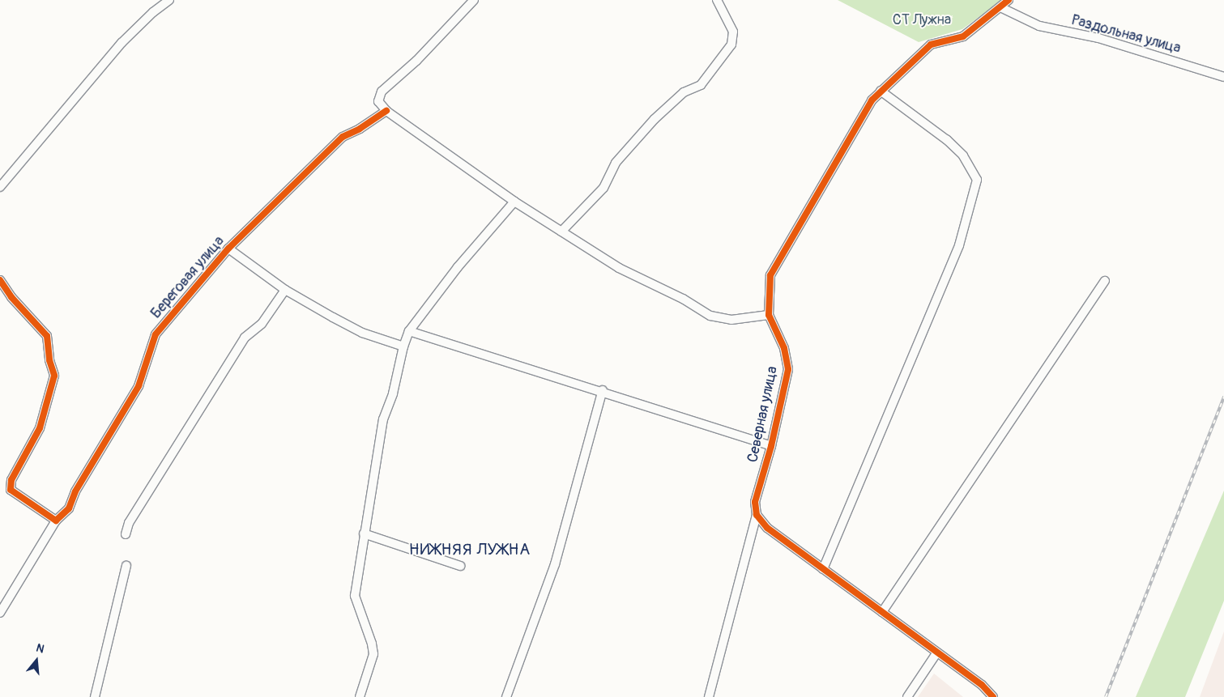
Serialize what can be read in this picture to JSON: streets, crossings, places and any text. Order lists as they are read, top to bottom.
{
  "streets": {
    "street": ["Раздольная улица", "Береговая улица", "Северная улица"]
  },
  "crossings": [
    ["Раздольная улица", "Северная улица"]
  ],
  "districts": ["НИЖНЯЯ ЛУЖНА"],
  "parks": ["СТ Лужна"],
  "north": "top"
}
